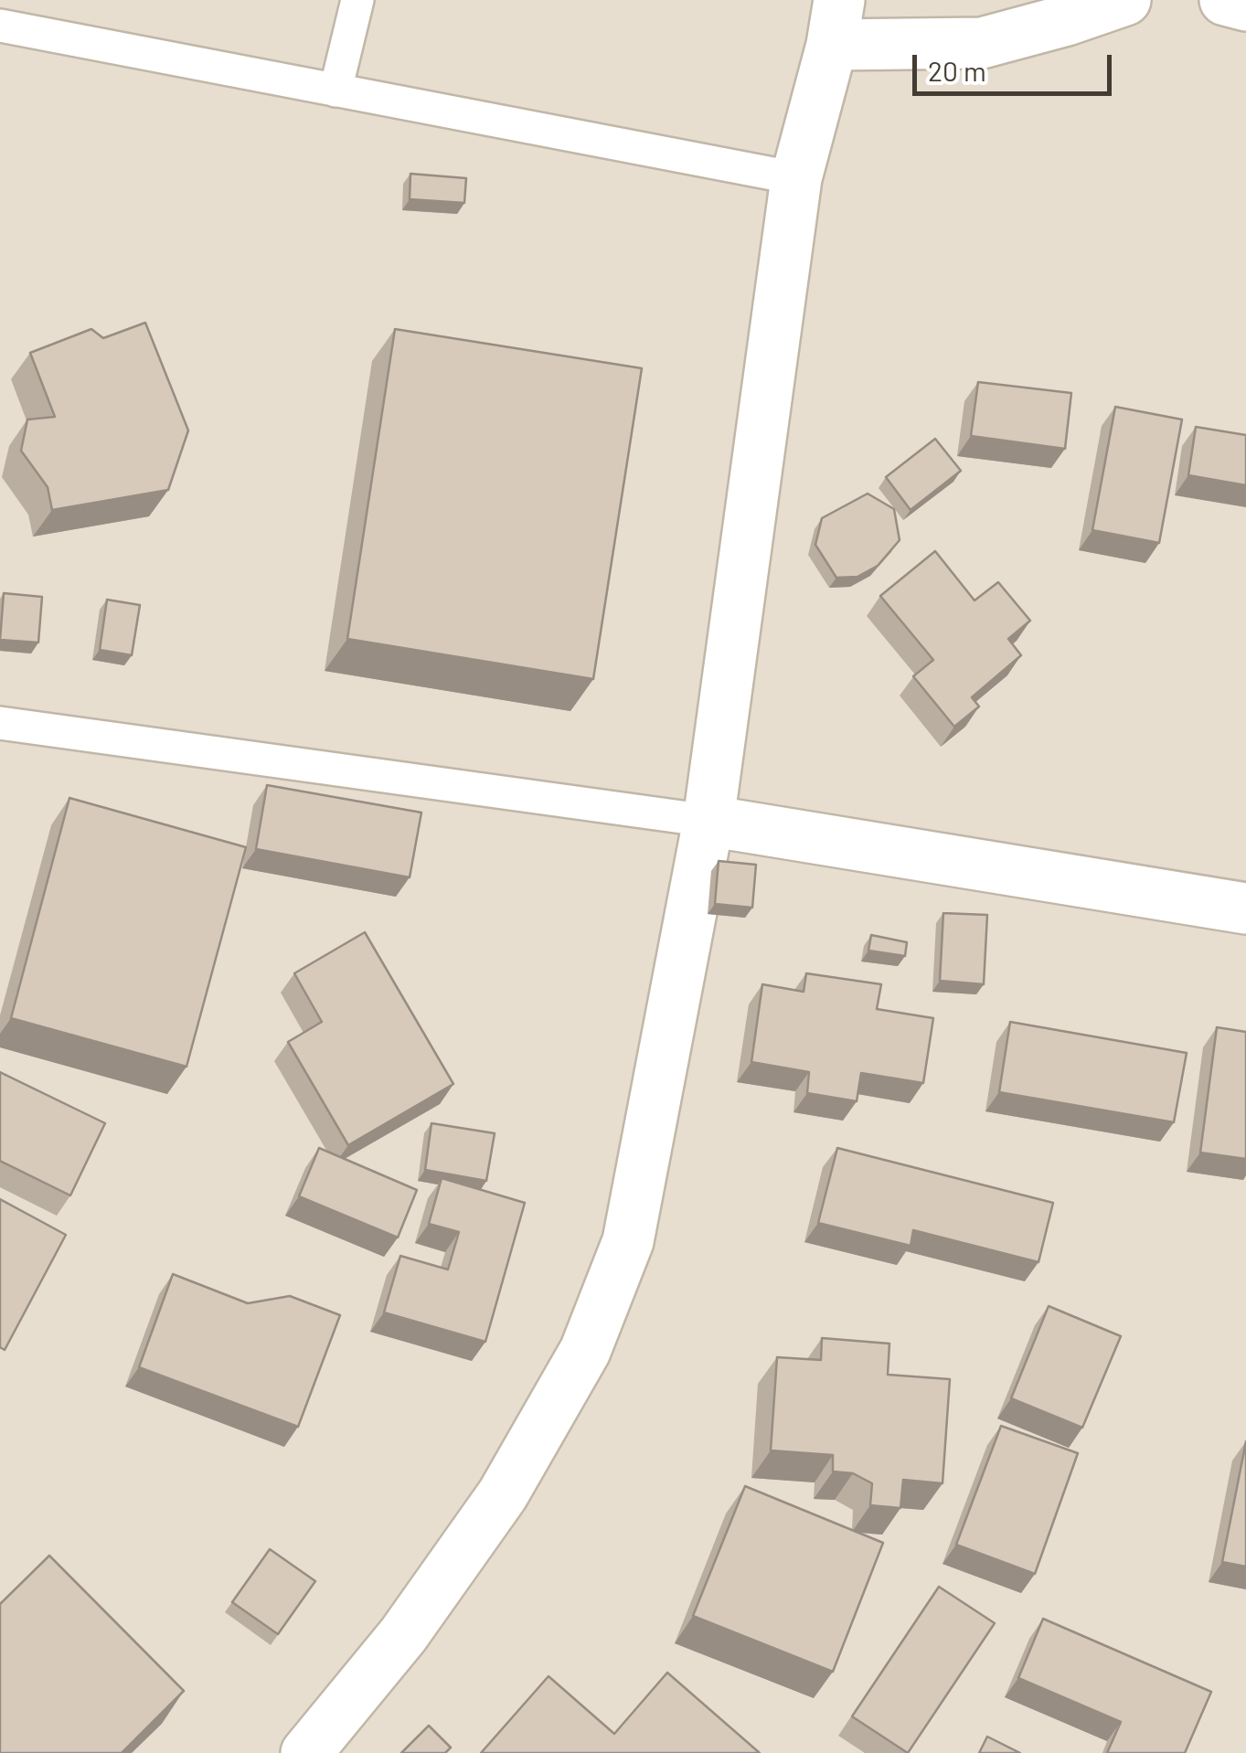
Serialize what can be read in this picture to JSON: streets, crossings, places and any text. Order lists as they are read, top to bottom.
{
  "scale_bar": "20 m"
}
